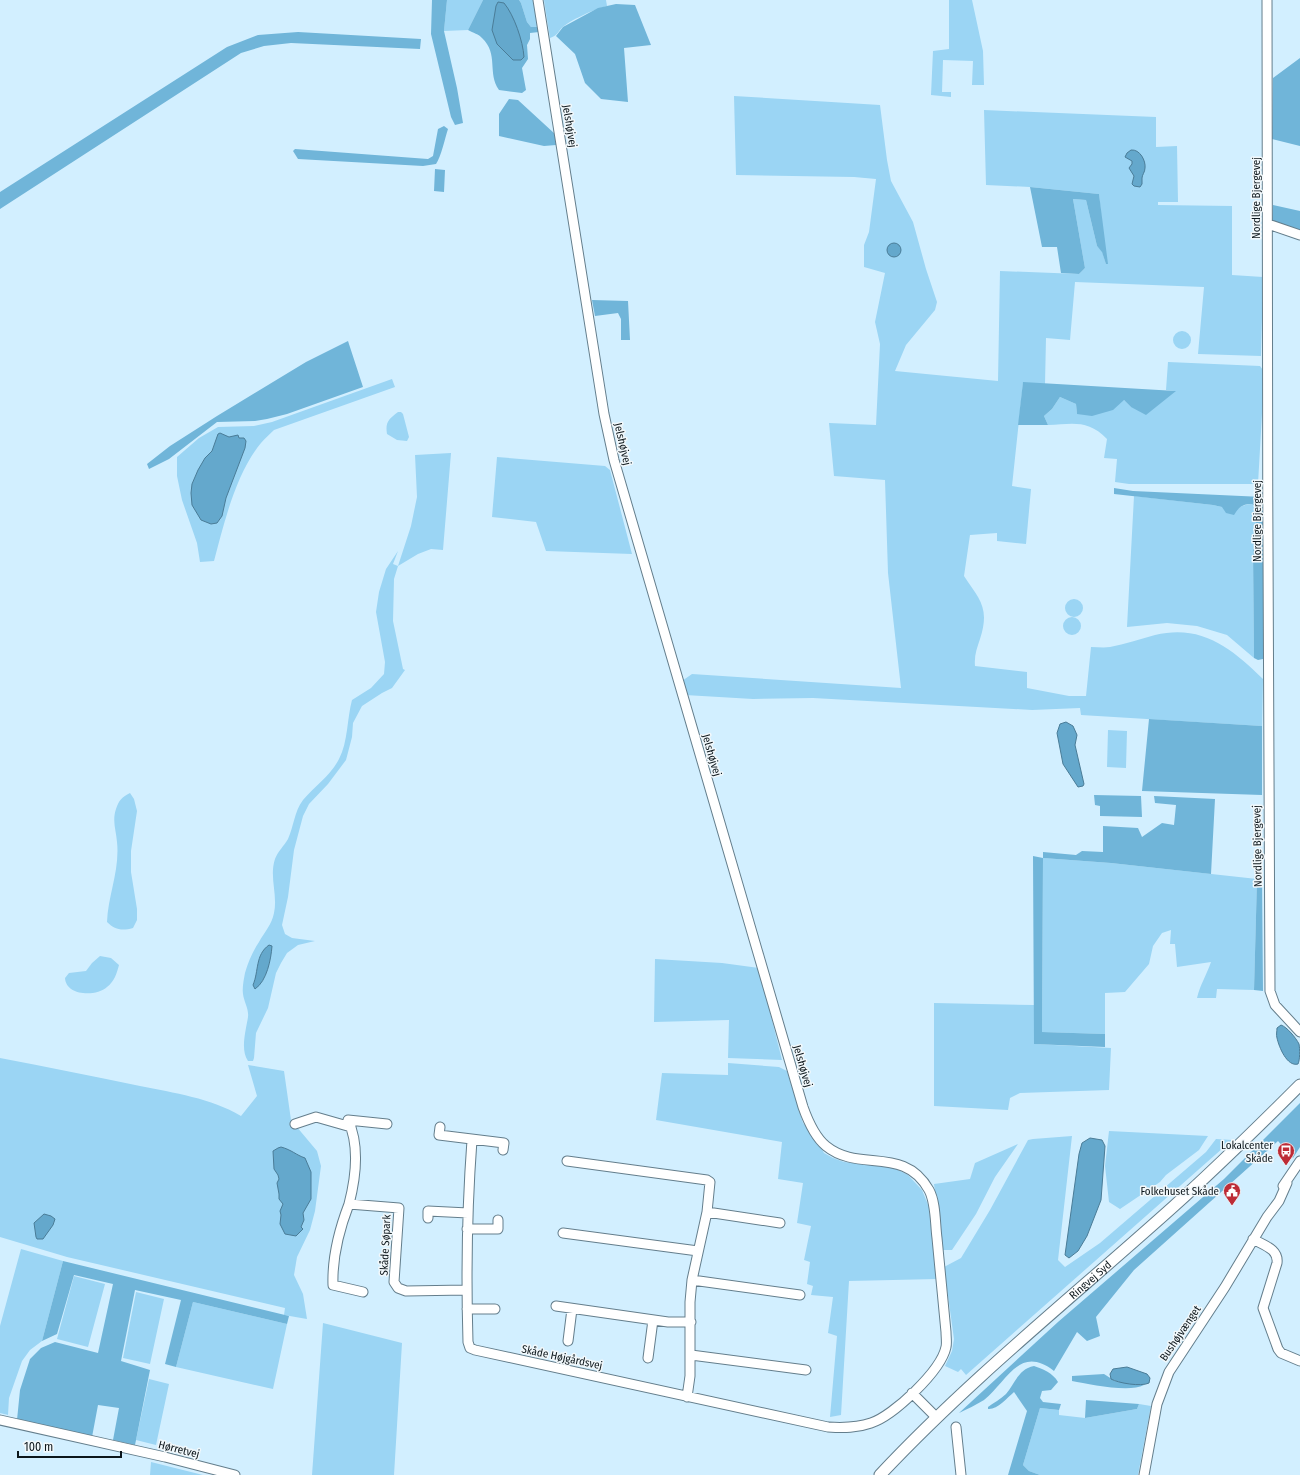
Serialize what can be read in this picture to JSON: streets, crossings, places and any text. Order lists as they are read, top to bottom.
{
  "streets": {
    "main road": ["Ringvej Syd"],
    "street": [
      "Jelshøjvej",
      "Nordlige Bjergevej",
      "Skåde Søpark",
      "Bushøjvænget",
      "Skåde Højgårdsvej",
      "Hørretvej"
    ]
  },
  "crossings": [
    ["Jelshøjvej", "Skåde Højgårdsvej"],
    ["Skåde Søpark", "Skåde Højgårdsvej"]
  ],
  "places": {
    "bus stop": ["Lokalcenter Skåde"],
    "public building": ["Folkehuset Skåde"]
  },
  "scale_bar": "100 m"
}
